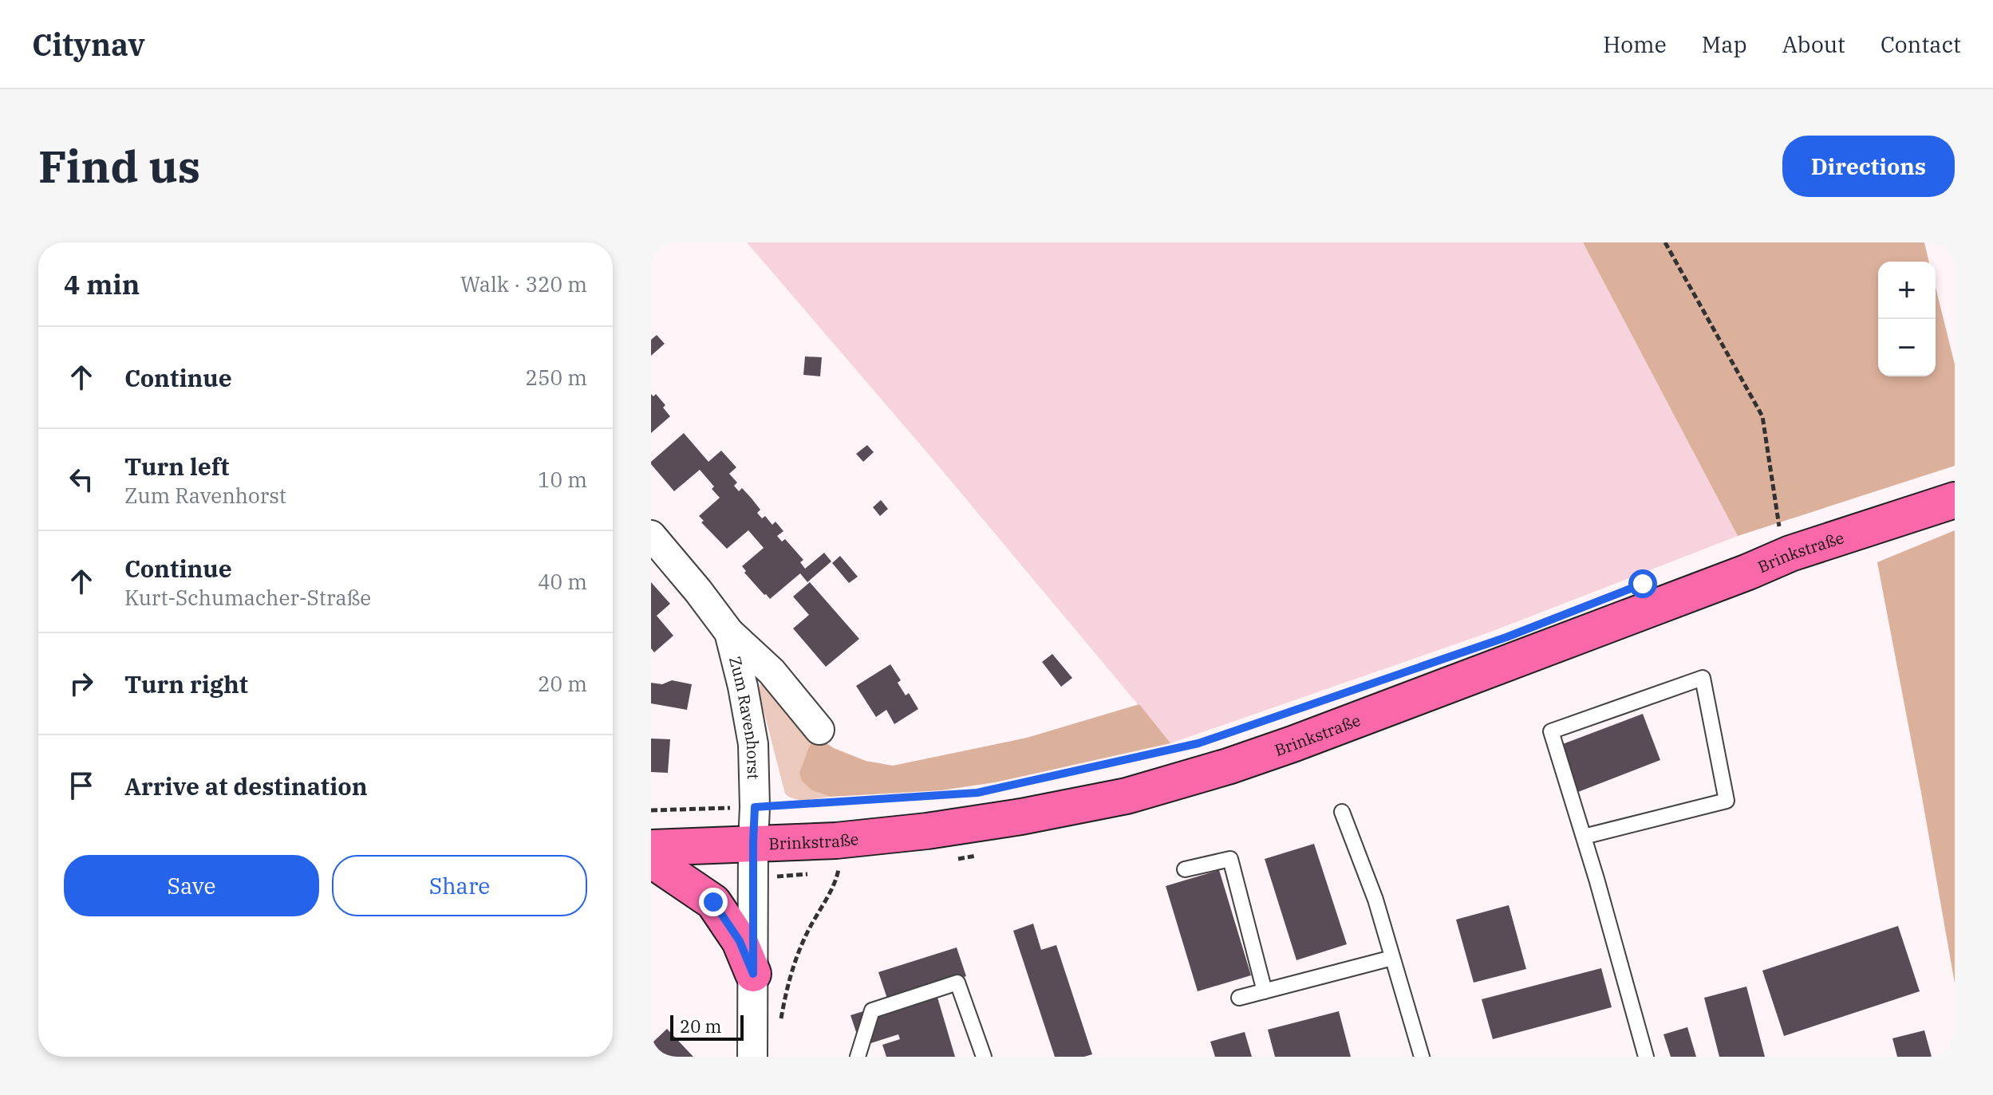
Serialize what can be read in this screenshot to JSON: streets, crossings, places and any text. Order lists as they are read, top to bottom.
{
  "streets": {
    "main road": ["Brinkstraße"],
    "street": ["Zum Ravenhorst"]
  },
  "crossings": [
    ["Brinkstraße", "Zum Ravenhorst"]
  ],
  "scale_bar": "20 m",
  "page": {
    "header": "Citynav",
    "nav": [
      "Home",
      "Map",
      "About",
      "Contact"
    ],
    "buttons": [
      "Directions",
      ["Save", "Share"]
    ],
    "title": "Find us",
    "heading": ["4 min", "Walk · 320 m"],
    "map_buttons": ["+", "−"],
    "list": [
      ["Continue", "250 m"],
      ["Turn left", "Zum Ravenhorst", "10 m"],
      ["Continue", "Kurt-Schumacher-Straße", "40 m"],
      ["Turn right", "20 m"],
      "Arrive at destination"
    ],
    "scale": "20 m"
  }
}
